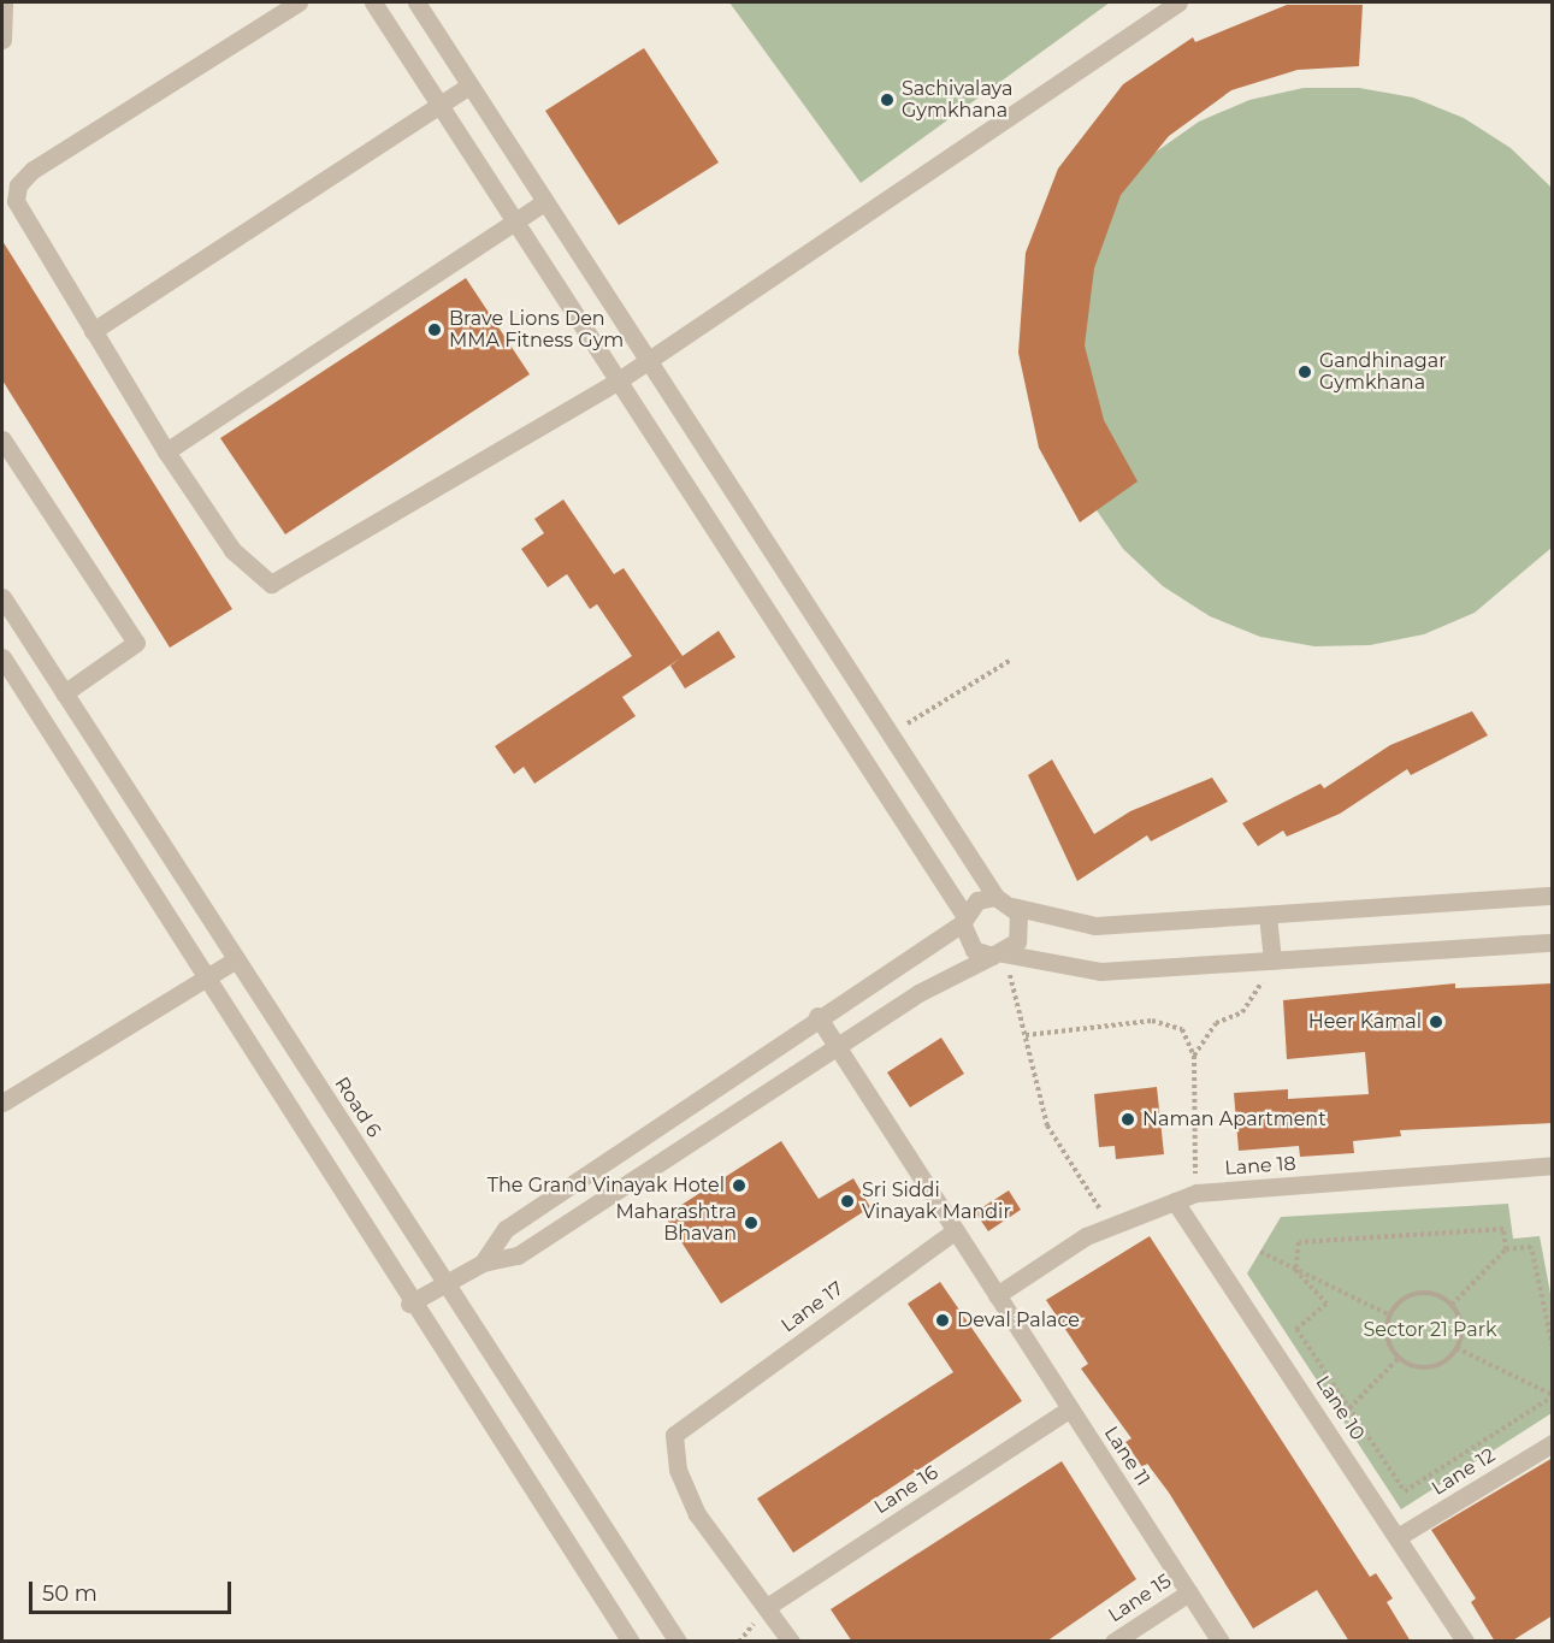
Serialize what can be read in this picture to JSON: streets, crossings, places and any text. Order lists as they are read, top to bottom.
{
  "streets": {
    "street": [
      "Road 6",
      "Lane 18",
      "Lane 17",
      "Lane 10",
      "Lane 11",
      "Lane 12",
      "Lane 16",
      "Lane 15"
    ]
  },
  "crossings": [
    ["Lane 18", "Lane 10"],
    ["Lane 18", "Lane 11"],
    ["Lane 17", "Lane 11"],
    ["Lane 17", "Lane 16"],
    ["Lane 10", "Lane 12"],
    ["Lane 11", "Lane 16"],
    ["Lane 11", "Lane 15"]
  ],
  "parks": ["Sector 21 Park"],
  "places": [
    "Sachivalaya Gymkhana",
    "Brave Lions Den MMA Fitness Gym",
    "Gandhinagar Gymkhana",
    "Heer Kamal",
    "Naman Apartment",
    "The Grand Vinayak Hotel",
    "Sri Siddi Vinayak Mandir",
    "Maharashtra Bhavan",
    "Deval Palace"
  ],
  "scale_bar": "50 m"
}
